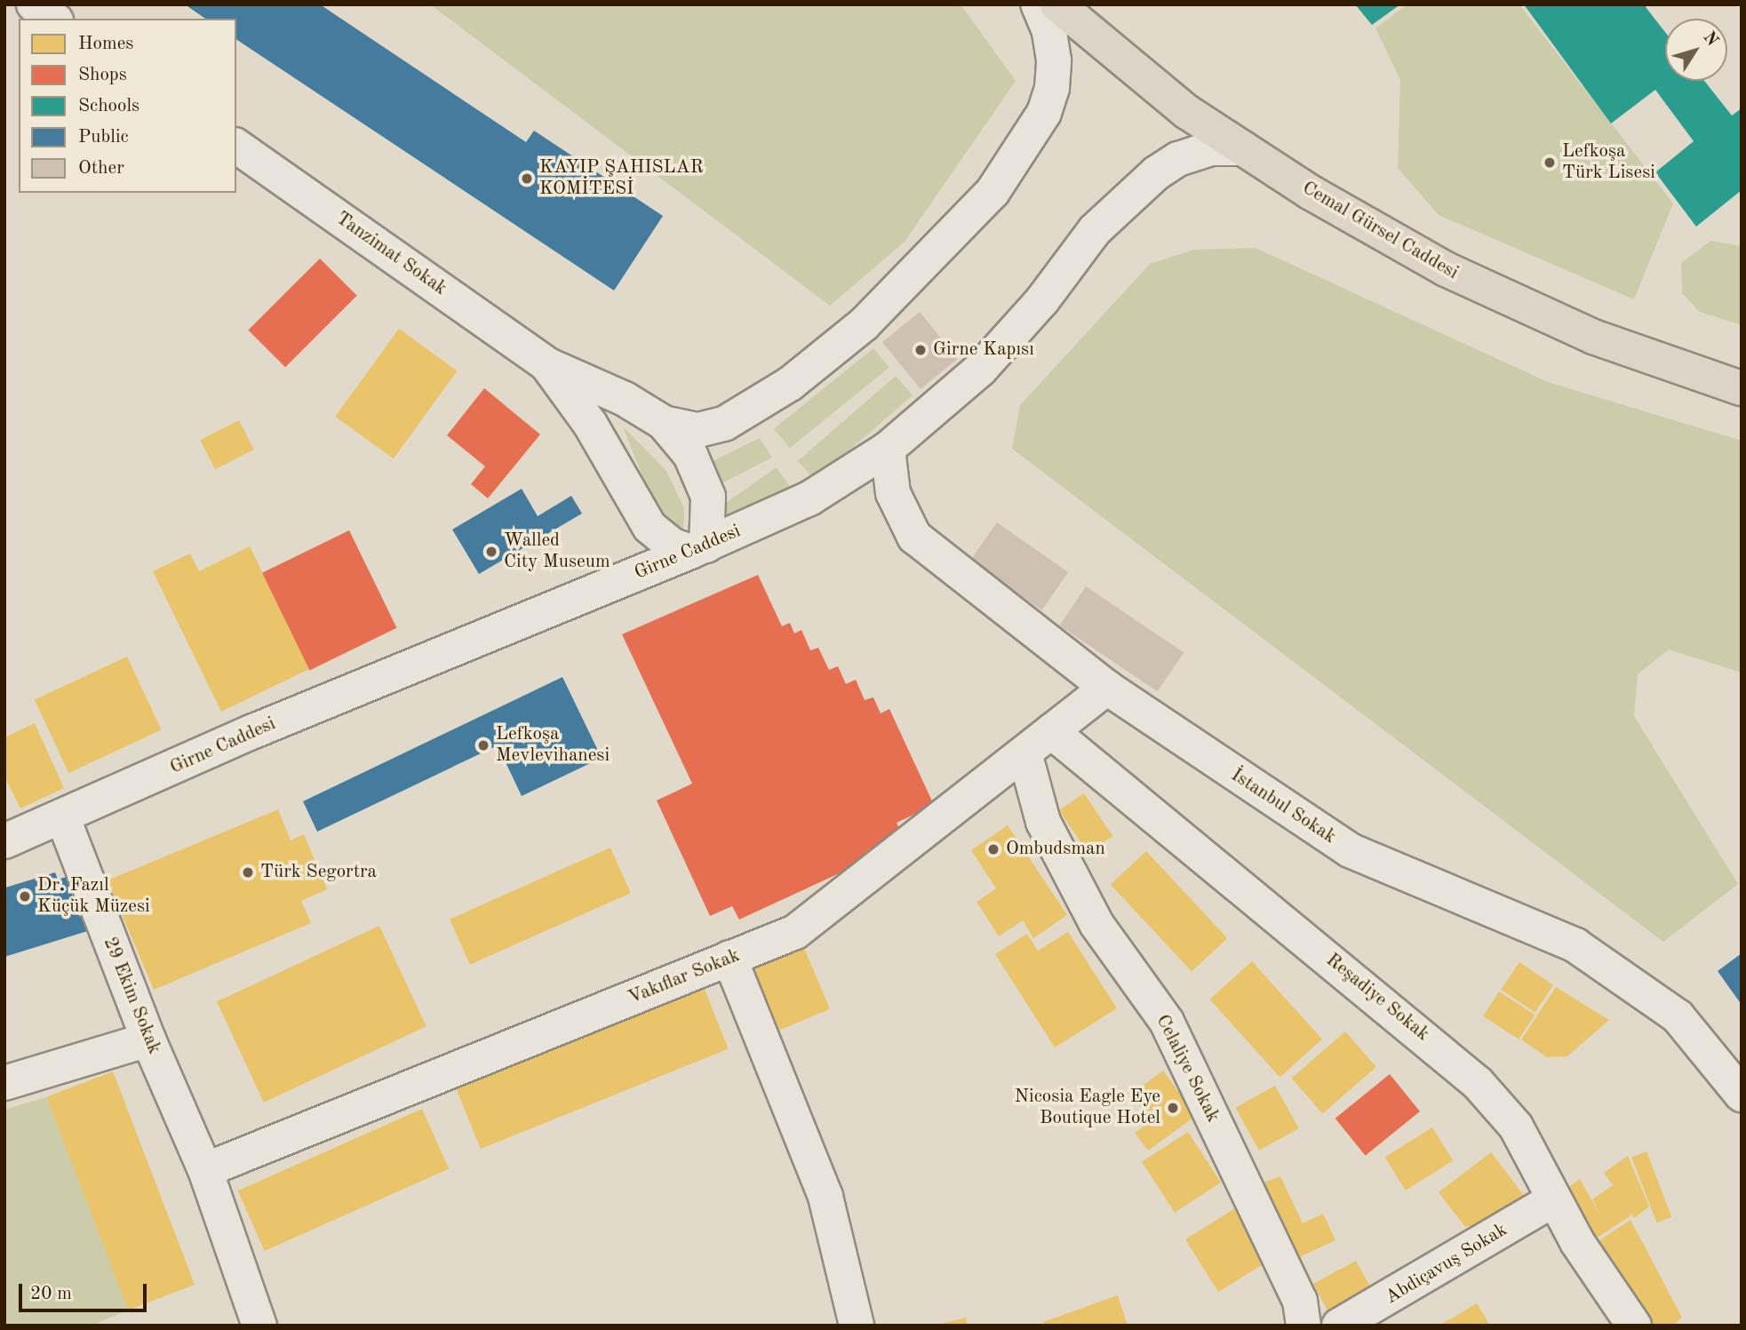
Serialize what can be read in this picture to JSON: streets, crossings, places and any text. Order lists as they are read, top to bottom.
{
  "streets": {
    "main road": ["Cemal Gürsel Caddesi"],
    "street": [
      "Tanzimat Sokak",
      "Girne Caddesi",
      "İstanbul Sokak",
      "Vakıflar Sokak",
      "29 Ekim Sokak",
      "Reşadiye Sokak",
      "Celaliye Sokak",
      "Abdiçavuş Sokak"
    ]
  },
  "crossings": [
    ["Cemal Gürsel Caddesi", "Girne Caddesi"],
    ["Tanzimat Sokak", "Girne Caddesi"],
    ["Girne Caddesi", "İstanbul Sokak"],
    ["Girne Caddesi", "29 Ekim Sokak"],
    ["İstanbul Sokak", "Vakıflar Sokak"],
    ["Vakıflar Sokak", "29 Ekim Sokak"],
    ["Vakıflar Sokak", "Reşadiye Sokak"],
    ["Vakıflar Sokak", "Celaliye Sokak"],
    ["Reşadiye Sokak", "Abdiçavuş Sokak"]
  ],
  "places": [
    "Lefkoşa Türk Lisesi",
    "KAYIP ŞAHISLAR KOMİTESİ",
    "Girne Kapısı",
    "Walled City Museum",
    "Lefkoşa Mevlevihanesi",
    "Ombudsman",
    "Türk Segortra",
    "Dr. Fazıl Küçük Müzesi",
    "Nicosia Eagle Eye Boutique Hotel"
  ],
  "legend": [
    "Homes",
    "Shops",
    "Schools",
    "Public",
    "Other"
  ],
  "scale_bar": "20 m",
  "north": "top right"
}
